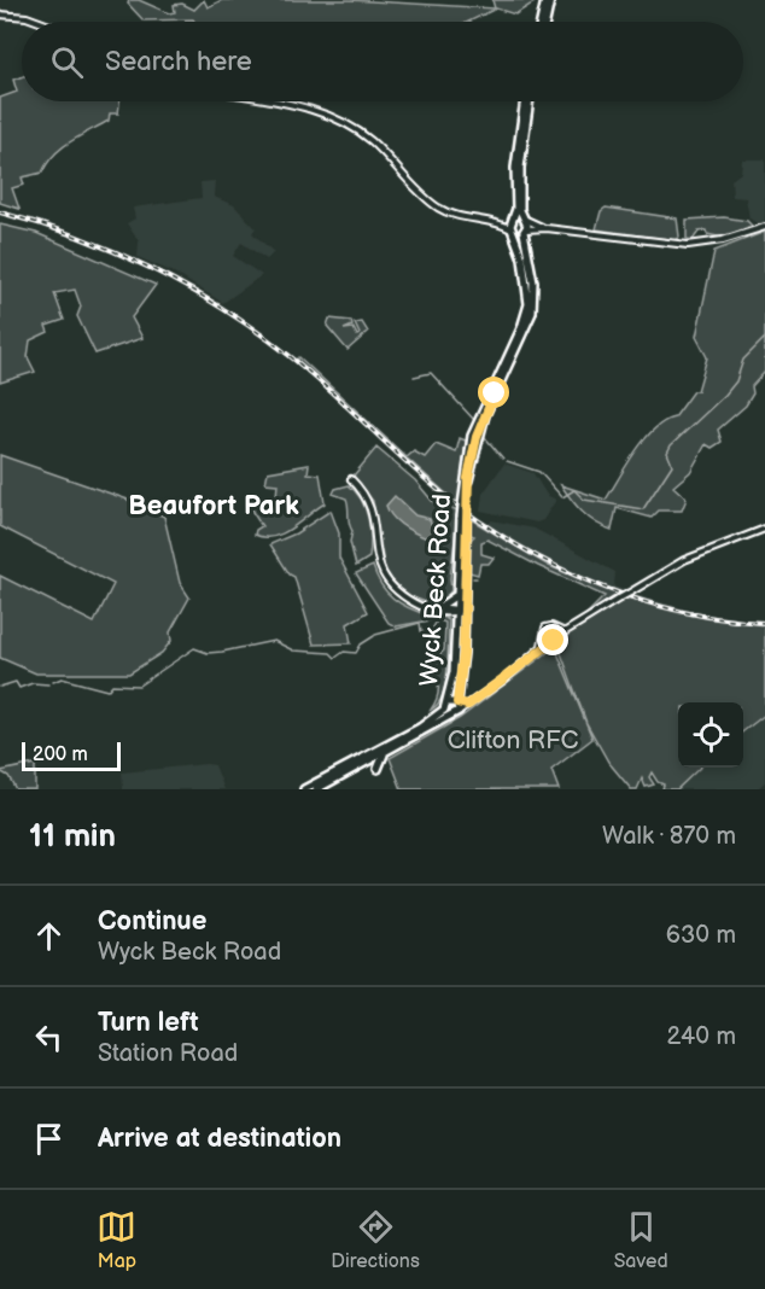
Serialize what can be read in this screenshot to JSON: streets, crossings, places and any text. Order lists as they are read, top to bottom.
{
  "streets": {
    "main road": ["Wyck Beck Road"]
  },
  "districts": ["Beaufort Park"],
  "parks": ["Clifton RFC"],
  "scale_bar": "200 m",
  "page": {
    "search": "Search here",
    "scale": "200 m",
    "heading": ["11 min", "Walk · 870 m"],
    "list": [
      ["Continue", "Wyck Beck Road", "630 m"],
      ["Turn left", "Station Road", "240 m"],
      "Arrive at destination"
    ],
    "nav": ["Map", "Directions", "Saved"]
  }
}
